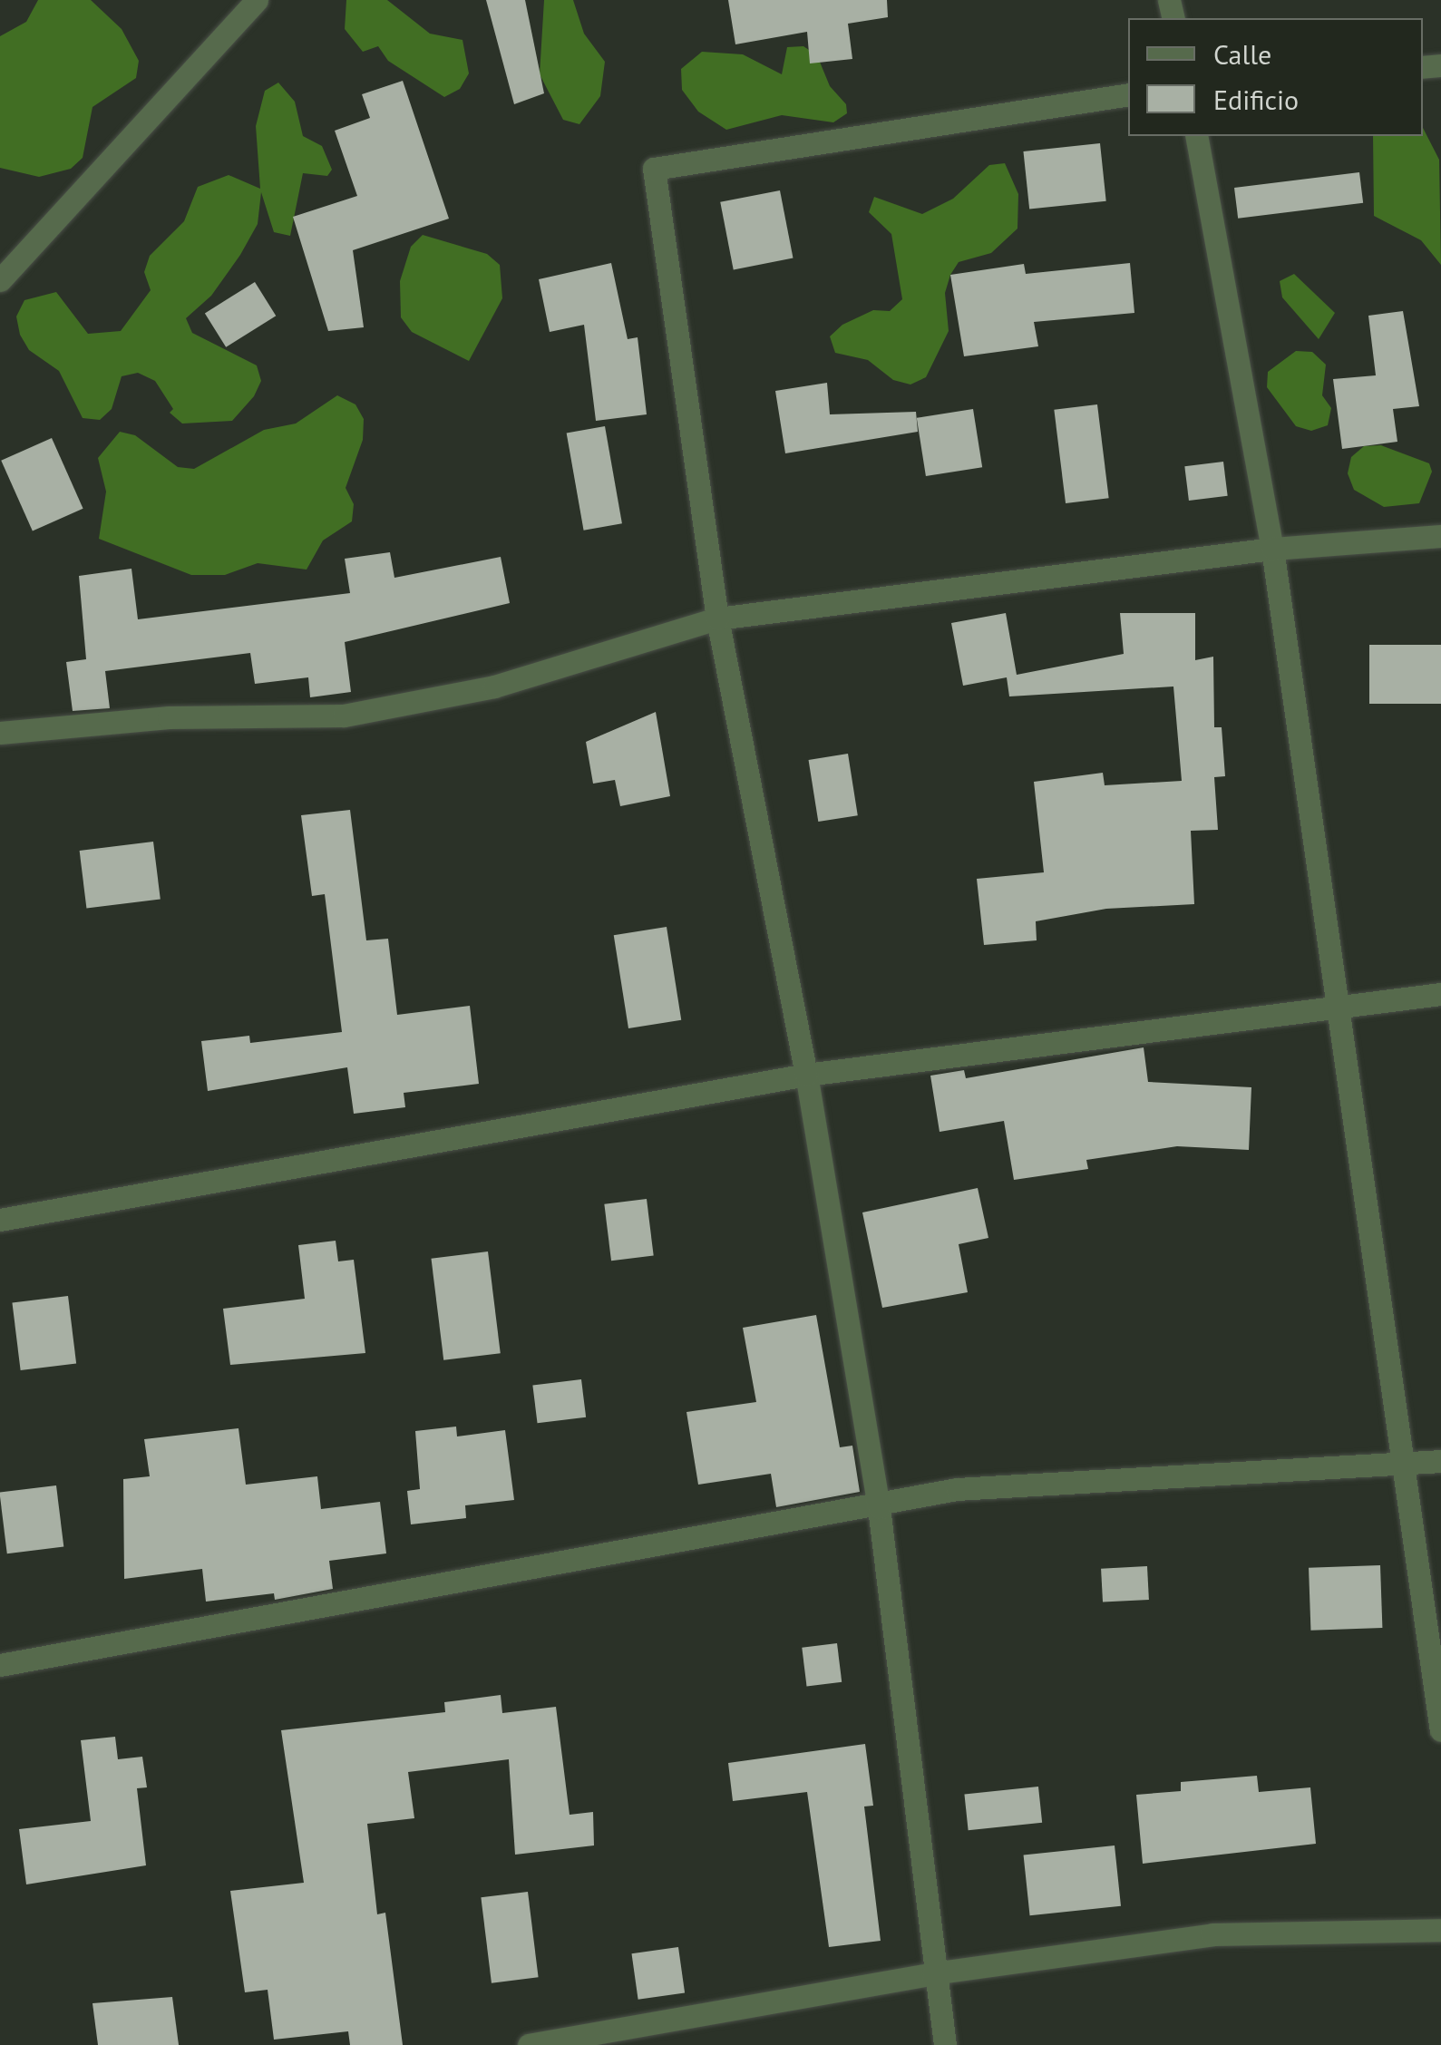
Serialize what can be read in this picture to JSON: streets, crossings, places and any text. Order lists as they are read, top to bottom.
{
  "legend": ["Calle", "Edificio"]
}
